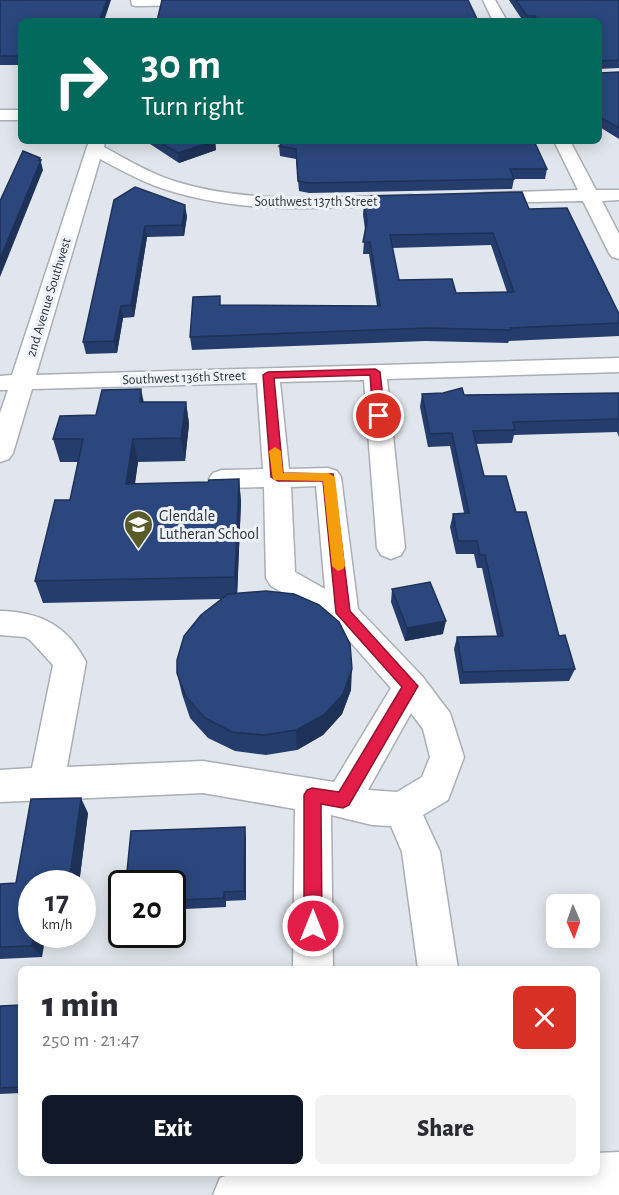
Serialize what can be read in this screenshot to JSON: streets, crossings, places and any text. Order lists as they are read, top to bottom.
{
  "streets": {
    "street": ["Southwest 137th Street", "2nd Avenue Southwest", "Southwest 136th Street"]
  },
  "crossings": [
    ["Southwest 137th Street", "2nd Avenue Southwest"],
    ["2nd Avenue Southwest", "Southwest 136th Street"]
  ],
  "places": {
    "school or university": ["Glendale Lutheran School"]
  },
  "north": "bottom",
  "page": {
    "turn": ["30 m", "Turn right"],
    "speed": "17 km/h",
    "limit": "20",
    "heading": ["1 min", "250 m · 21:47"],
    "buttons": ["Exit", "Share"]
  }
}
